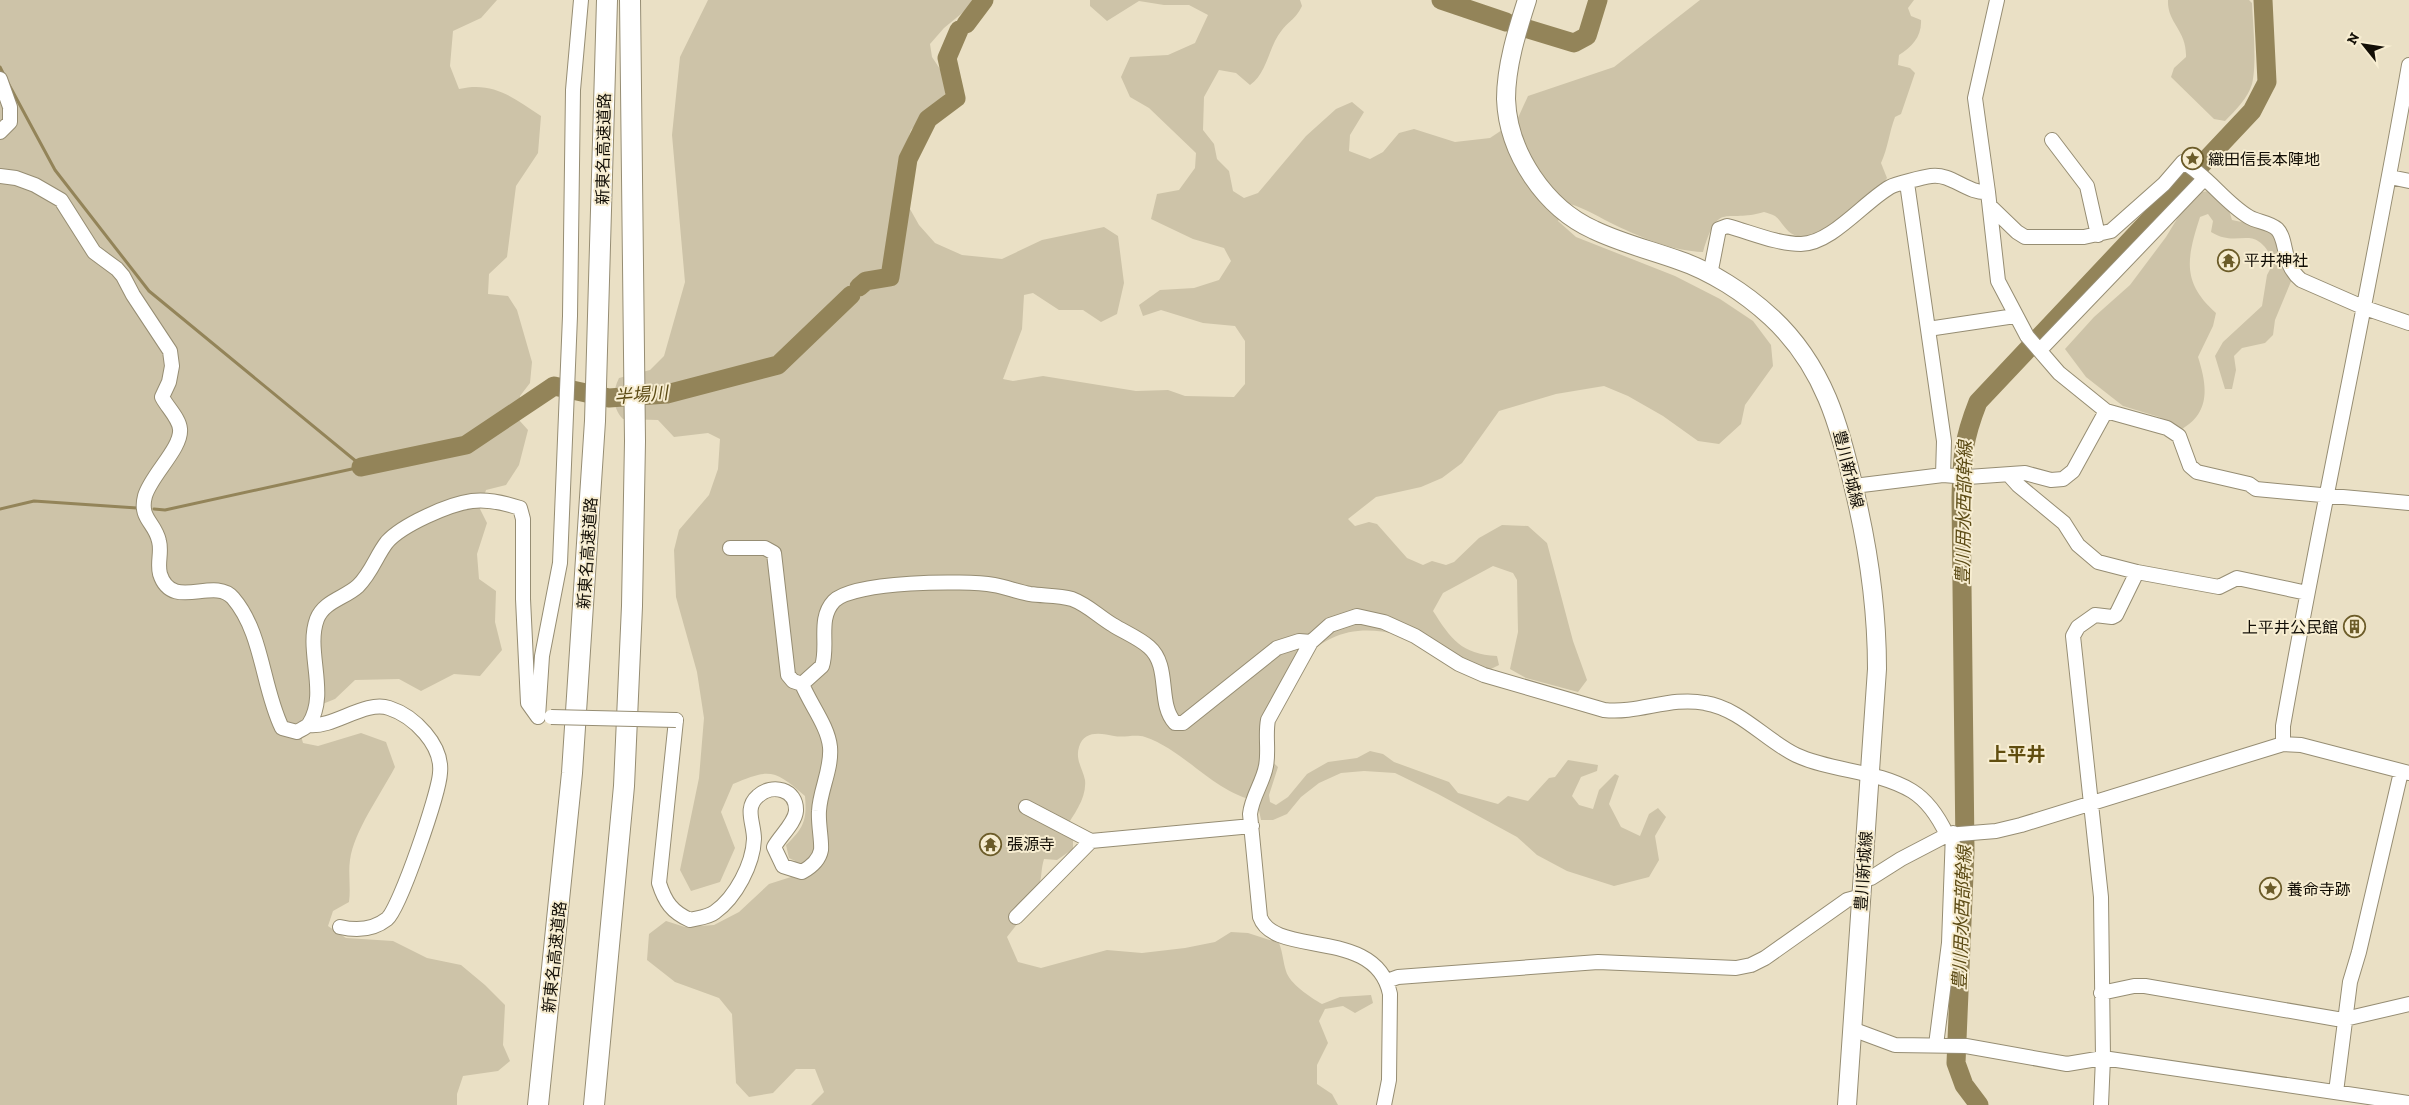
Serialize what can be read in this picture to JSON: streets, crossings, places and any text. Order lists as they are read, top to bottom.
{
  "streets": {
    "highway": ["新東名高速道路"],
    "main road": ["豊川新城線"]
  },
  "districts": ["上平井"],
  "water": ["半場川", "豊川用水西部幹線"],
  "places": {
    "place": ["織田信長本陣地", "養命寺跡"],
    "temple": ["平井神社", "張源寺"],
    "building": ["上平井公民館"]
  },
  "north": "top left"
}
